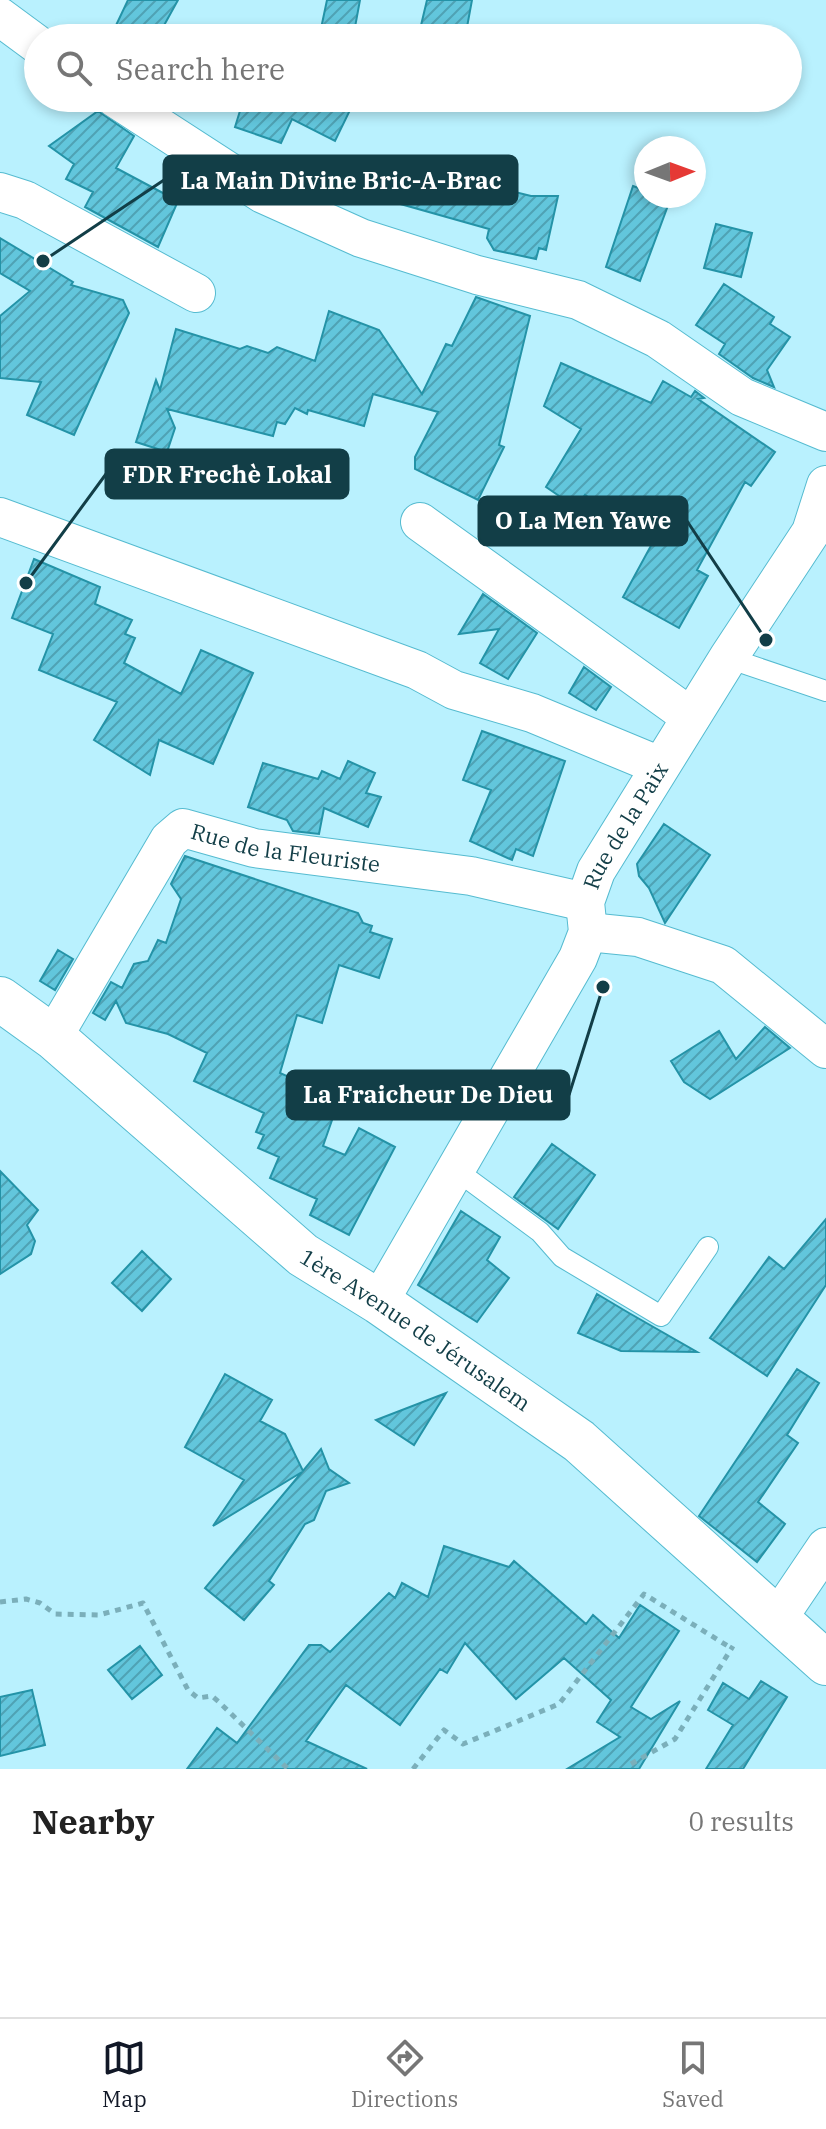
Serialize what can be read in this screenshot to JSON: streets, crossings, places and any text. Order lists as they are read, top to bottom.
{
  "streets": {
    "street": ["Rue de la Paix", "Rue de la Fleuriste", "1ère Avenue de Jérusalem"]
  },
  "crossings": [
    ["Rue de la Paix", "Rue de la Fleuriste"],
    ["Rue de la Paix", "1ère Avenue de Jérusalem"],
    ["Rue de la Fleuriste", "1ère Avenue de Jérusalem"]
  ],
  "places": [
    "La Main Divine Bric-A-Brac",
    "FDR Frechè Lokal",
    "O La Men Yawe",
    "La Fraicheur De Dieu"
  ],
  "north": "right",
  "page": {
    "search": "Search here",
    "heading": ["Nearby", "0 results"],
    "nav": ["Map", "Directions", "Saved"]
  }
}
